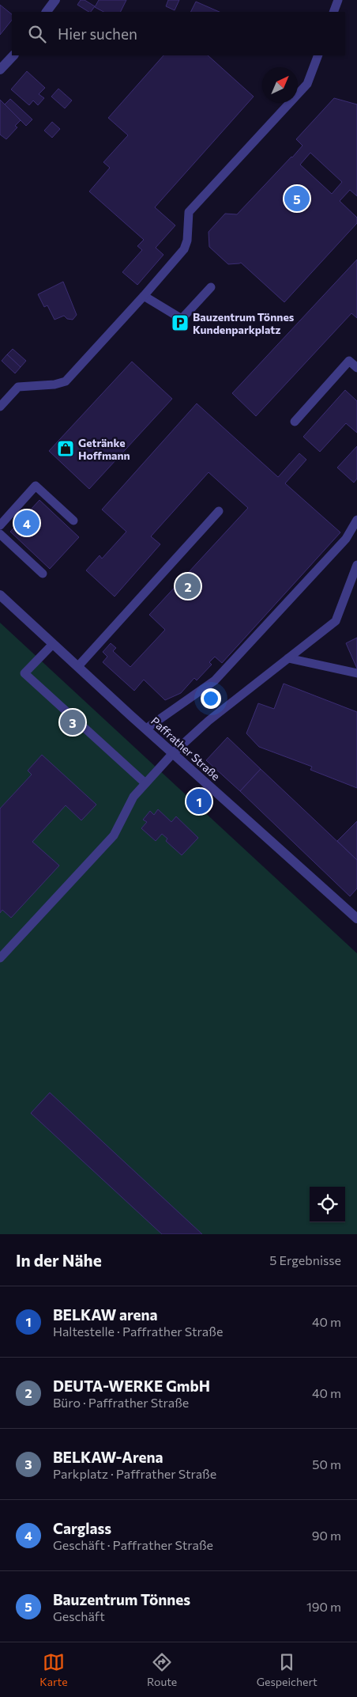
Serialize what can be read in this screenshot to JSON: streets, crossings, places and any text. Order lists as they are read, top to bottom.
{
  "streets": {
    "street": ["Paffrather Straße"]
  },
  "places": {
    "parking": ["Bauzentrum Tönnes Kundenparkplatz"],
    "shop": ["Getränke Hoffmann"]
  },
  "north": "top right",
  "page": {
    "search": "Hier suchen",
    "pins": [
      "5",
      "4",
      "2",
      "3",
      "1"
    ],
    "heading": ["In der Nähe", "5 Ergebnisse"],
    "list": [
      {
        "mark": "1",
        "name": "BELKAW arena",
        "note": "Haltestelle · Paffrather Straße",
        "value": "40 m"
      },
      {
        "mark": "2",
        "name": "DEUTA-WERKE GmbH",
        "note": "Büro · Paffrather Straße",
        "value": "40 m"
      },
      {
        "mark": "3",
        "name": "BELKAW-Arena",
        "note": "Parkplatz · Paffrather Straße",
        "value": "50 m"
      },
      {
        "mark": "4",
        "name": "Carglass",
        "note": "Geschäft · Paffrather Straße",
        "value": "90 m"
      },
      {
        "mark": "5",
        "name": "Bauzentrum Tönnes",
        "note": "Geschäft",
        "value": "190 m"
      }
    ],
    "nav": ["Karte", "Route", "Gespeichert"]
  }
}
